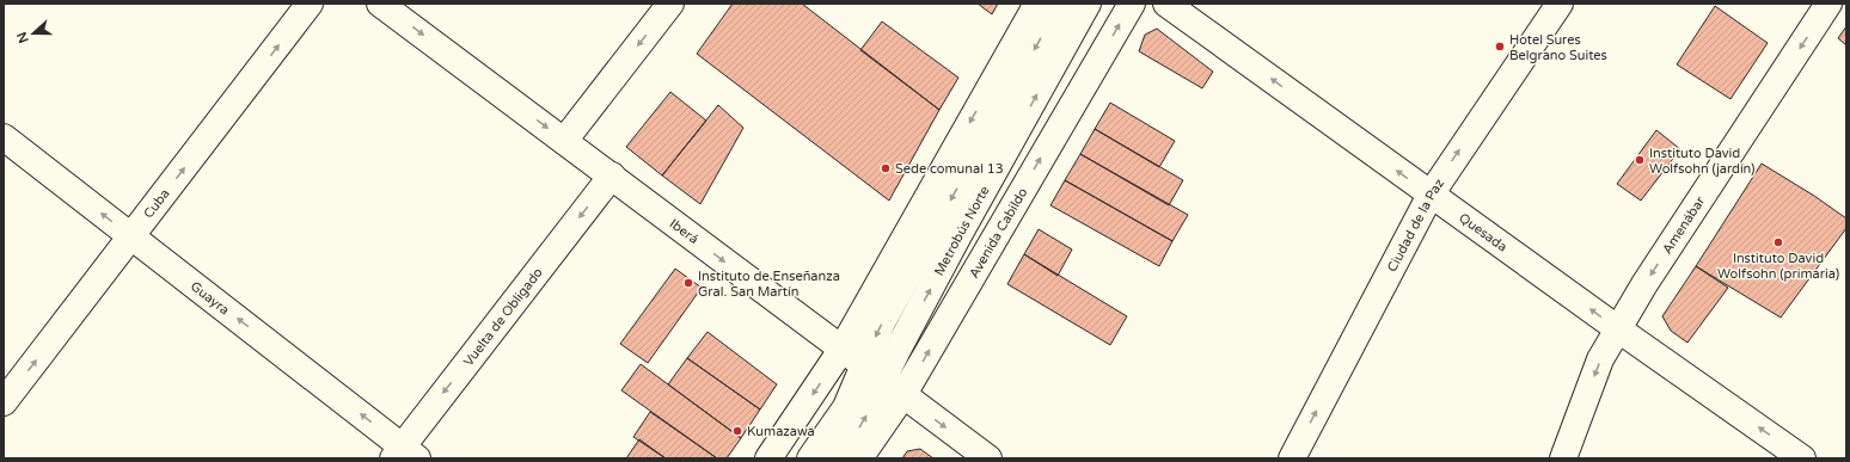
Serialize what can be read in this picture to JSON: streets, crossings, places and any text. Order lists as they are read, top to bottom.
{
  "streets": {
    "street": [
      "Cuba",
      "Amenábar",
      "Ciudad de la Paz",
      "Iberá",
      "Metrobús Norte",
      "Avenida Cabildo",
      "Quesada",
      "Guayra",
      "Vuelta de Obligado"
    ]
  },
  "crossings": [
    ["Cuba", "Guayra"],
    ["Amenábar", "Quesada"],
    ["Ciudad de la Paz", "Quesada"],
    ["Iberá", "Metrobús Norte"],
    ["Iberá", "Avenida Cabildo"],
    ["Iberá", "Vuelta de Obligado"],
    ["Metrobús Norte", "Avenida Cabildo"],
    ["Guayra", "Vuelta de Obligado"]
  ],
  "one_way": [
    "Cuba",
    "Amenábar",
    "Ciudad de la Paz",
    "Iberá",
    "Quesada",
    "Guayra",
    "Vuelta de Obligado"
  ],
  "places": [
    "Hotel Sures Belgrano Suites",
    "Instituto David Wolfsohn (jardín)",
    "Sede comunal 13",
    "Instituto David Wolfsohn (primaria)",
    "Instituto de Enseñanza Gral. San Martín",
    "Kumazawa"
  ],
  "north": "left"
}
